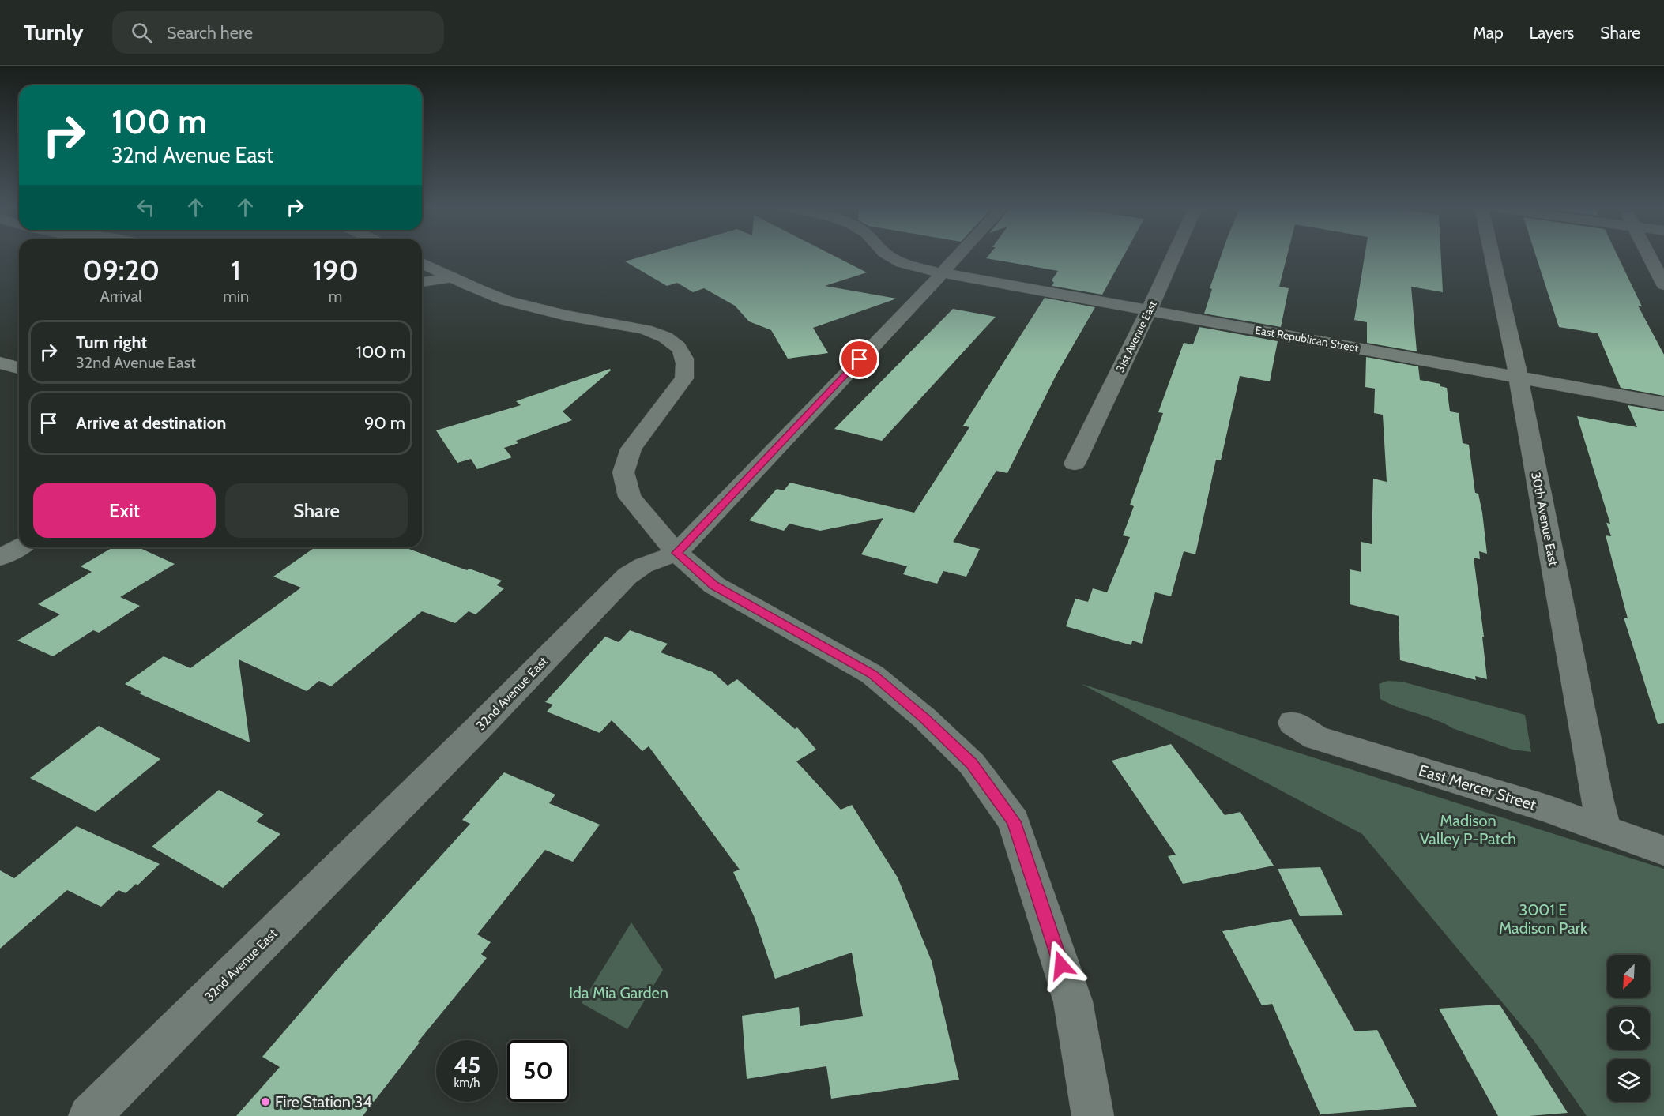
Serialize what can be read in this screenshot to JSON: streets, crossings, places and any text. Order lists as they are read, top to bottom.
{
  "streets": {
    "street": [
      "31st Avenue East",
      "East Republican Street",
      "30th Avenue East",
      "32nd Avenue East",
      "East Mercer Street"
    ]
  },
  "crossings": [
    ["31st Avenue East", "East Republican Street"],
    ["East Republican Street", "30th Avenue East"],
    ["East Republican Street", "32nd Avenue East"],
    ["30th Avenue East", "East Mercer Street"]
  ],
  "parks": ["Madison Valley P-Patch", "3001 E Madison Park", "Ida Mia Garden"],
  "places": ["Fire Station 34"],
  "north": "bottom left",
  "page": {
    "header": "Turnly",
    "search": "Search here",
    "nav": ["Map", "Layers", "Share"],
    "turn": ["100 m", "32nd Avenue East"],
    "eta": [
      "09:20",
      "Arrival",
      "1",
      "min",
      "190",
      "m"
    ],
    "list": [
      {
        "name": "Turn right",
        "note": "32nd Avenue East",
        "value": "100 m"
      },
      {
        "name": "Arrive at destination",
        "value": "90 m"
      }
    ],
    "buttons": ["Exit", "Share"],
    "speed": "45 km/h",
    "limit": "50"
  }
}
